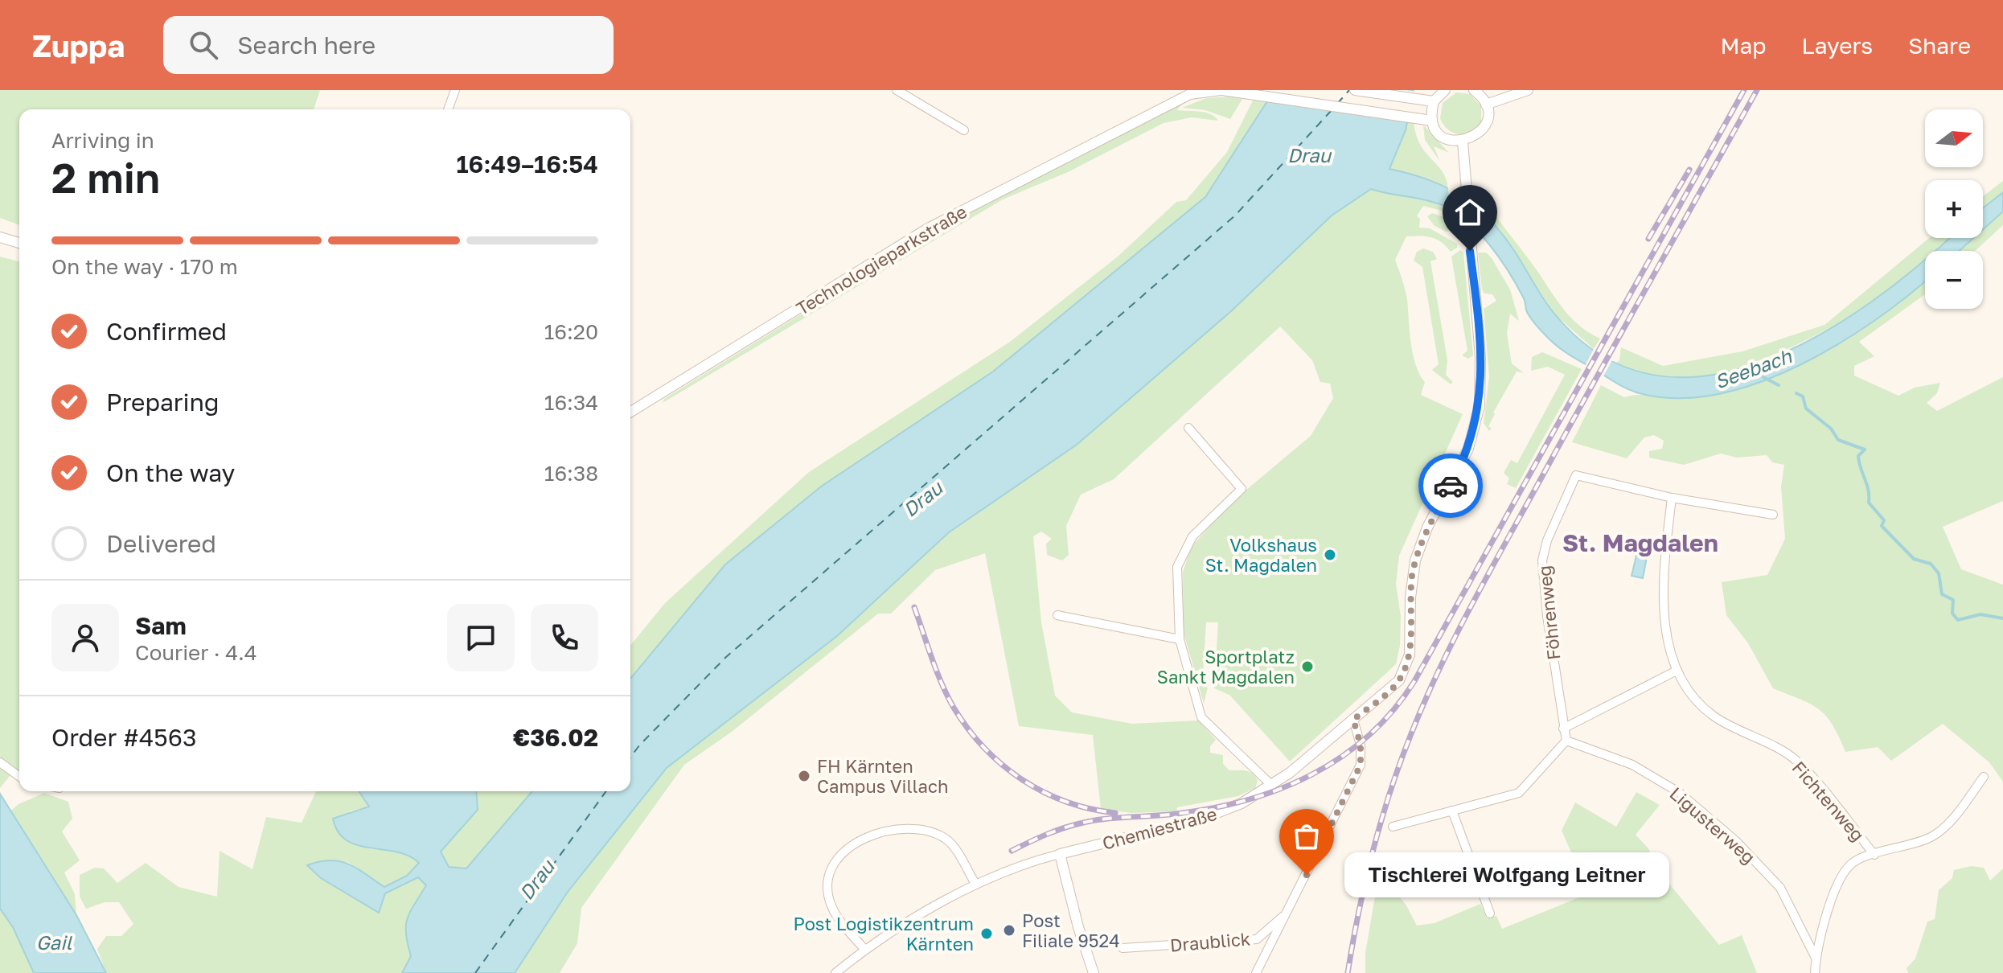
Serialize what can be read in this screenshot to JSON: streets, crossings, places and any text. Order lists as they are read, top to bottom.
{
  "streets": {
    "street": [
      "Technologieparkstraße",
      "Föhrenweg",
      "Fichtenweg",
      "Ligusterweg",
      "Chemiestraße",
      "Draublick"
    ]
  },
  "crossings": [
    ["Föhrenweg", "Fichtenweg"],
    ["Föhrenweg", "Ligusterweg"]
  ],
  "districts": ["St. Magdalen"],
  "water": ["Drau", "Seebach", "Gail"],
  "places": [
    "Volkshaus St. Magdalen",
    "Sportplatz Sankt Magdalen",
    "FH Kärnten Campus Villach",
    "Tischlerei Wolfgang Leitner",
    "Post Filiale 9524",
    "Post Logistikzentrum Kärnten"
  ],
  "north": "right",
  "page": {
    "header": "Zuppa",
    "search": "Search here",
    "nav": ["Map", "Layers", "Share"],
    "map_buttons": ["+", "−"],
    "heading": ["2 min", "Arriving in", "16:49–16:54"],
    "panel": [
      "Sam",
      "Courier · 4.4",
      "Order #4563",
      "€36.02"
    ],
    "bar": "On the way · 170 m",
    "list": [
      ["Confirmed", "16:20"],
      ["Preparing", "16:34"],
      ["On the way", "16:38"],
      "Delivered"
    ],
    "bubble": "Tischlerei Wolfgang Leitner"
  }
}
